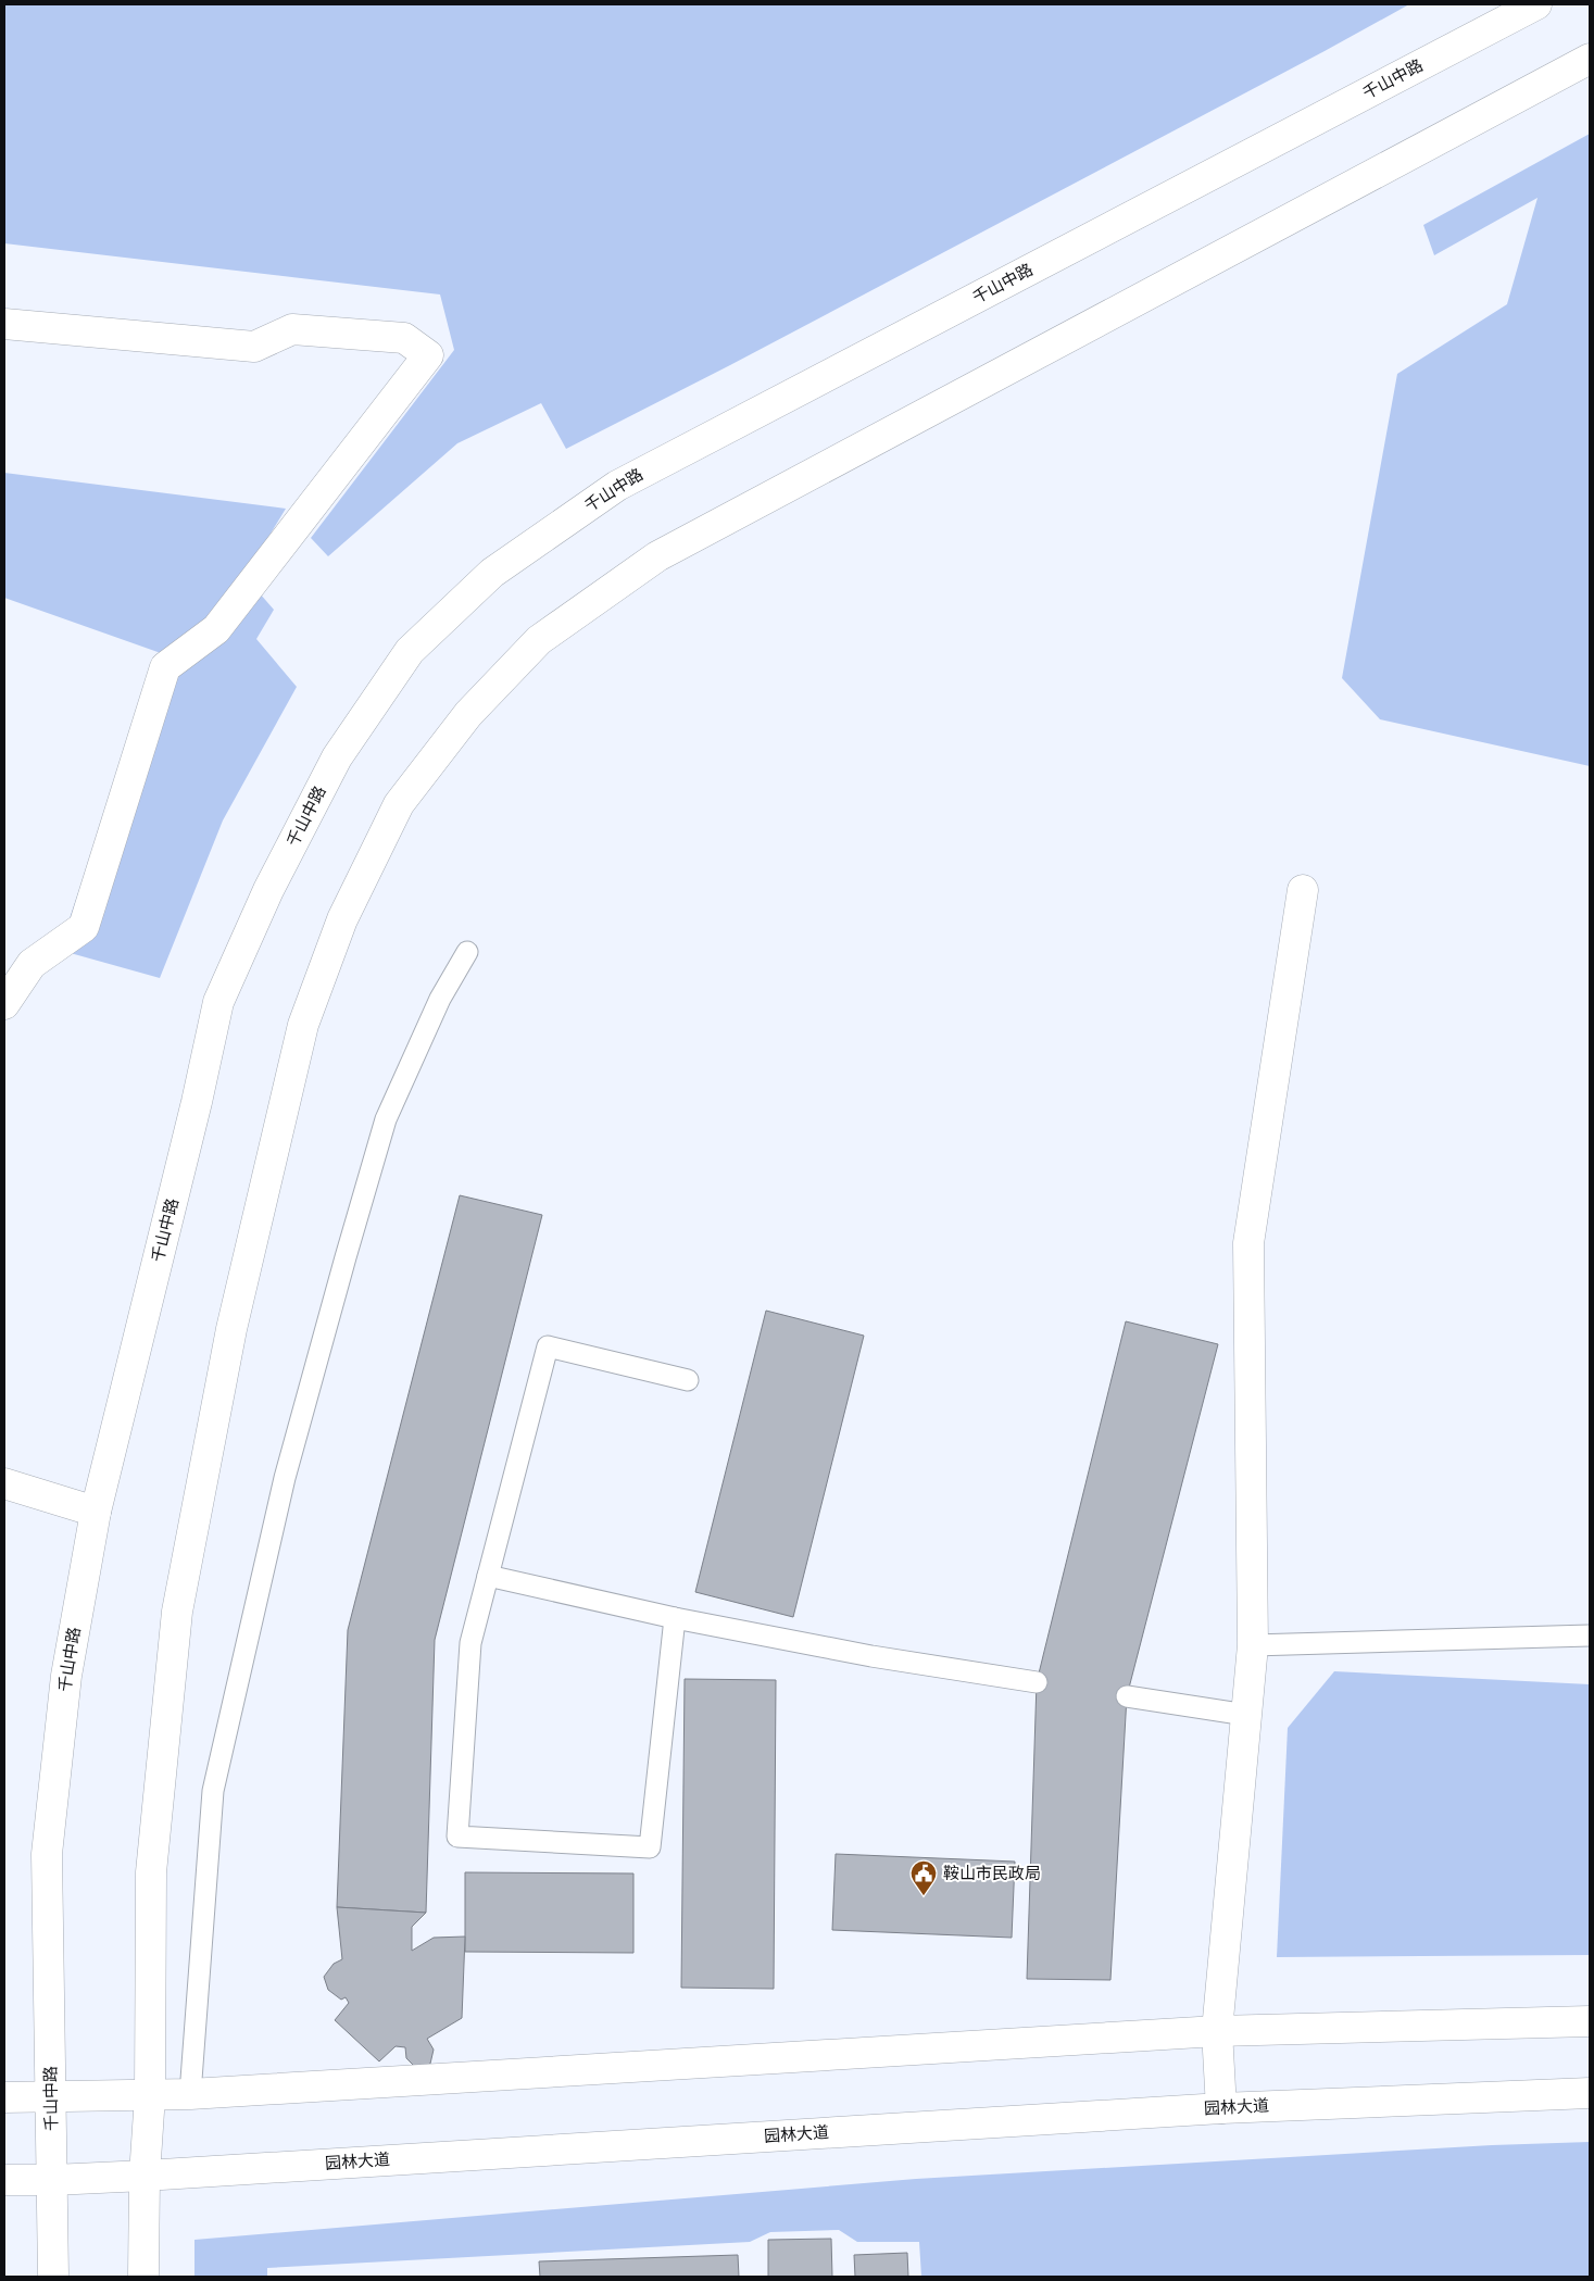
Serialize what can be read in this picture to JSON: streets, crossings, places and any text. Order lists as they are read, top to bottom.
{
  "streets": {
    "main road": ["千山中路", "园林大道"]
  },
  "crossings": [
    ["千山中路", "园林大道"]
  ],
  "places": {
    "public building": ["鞍山市民政局"]
  }
}
